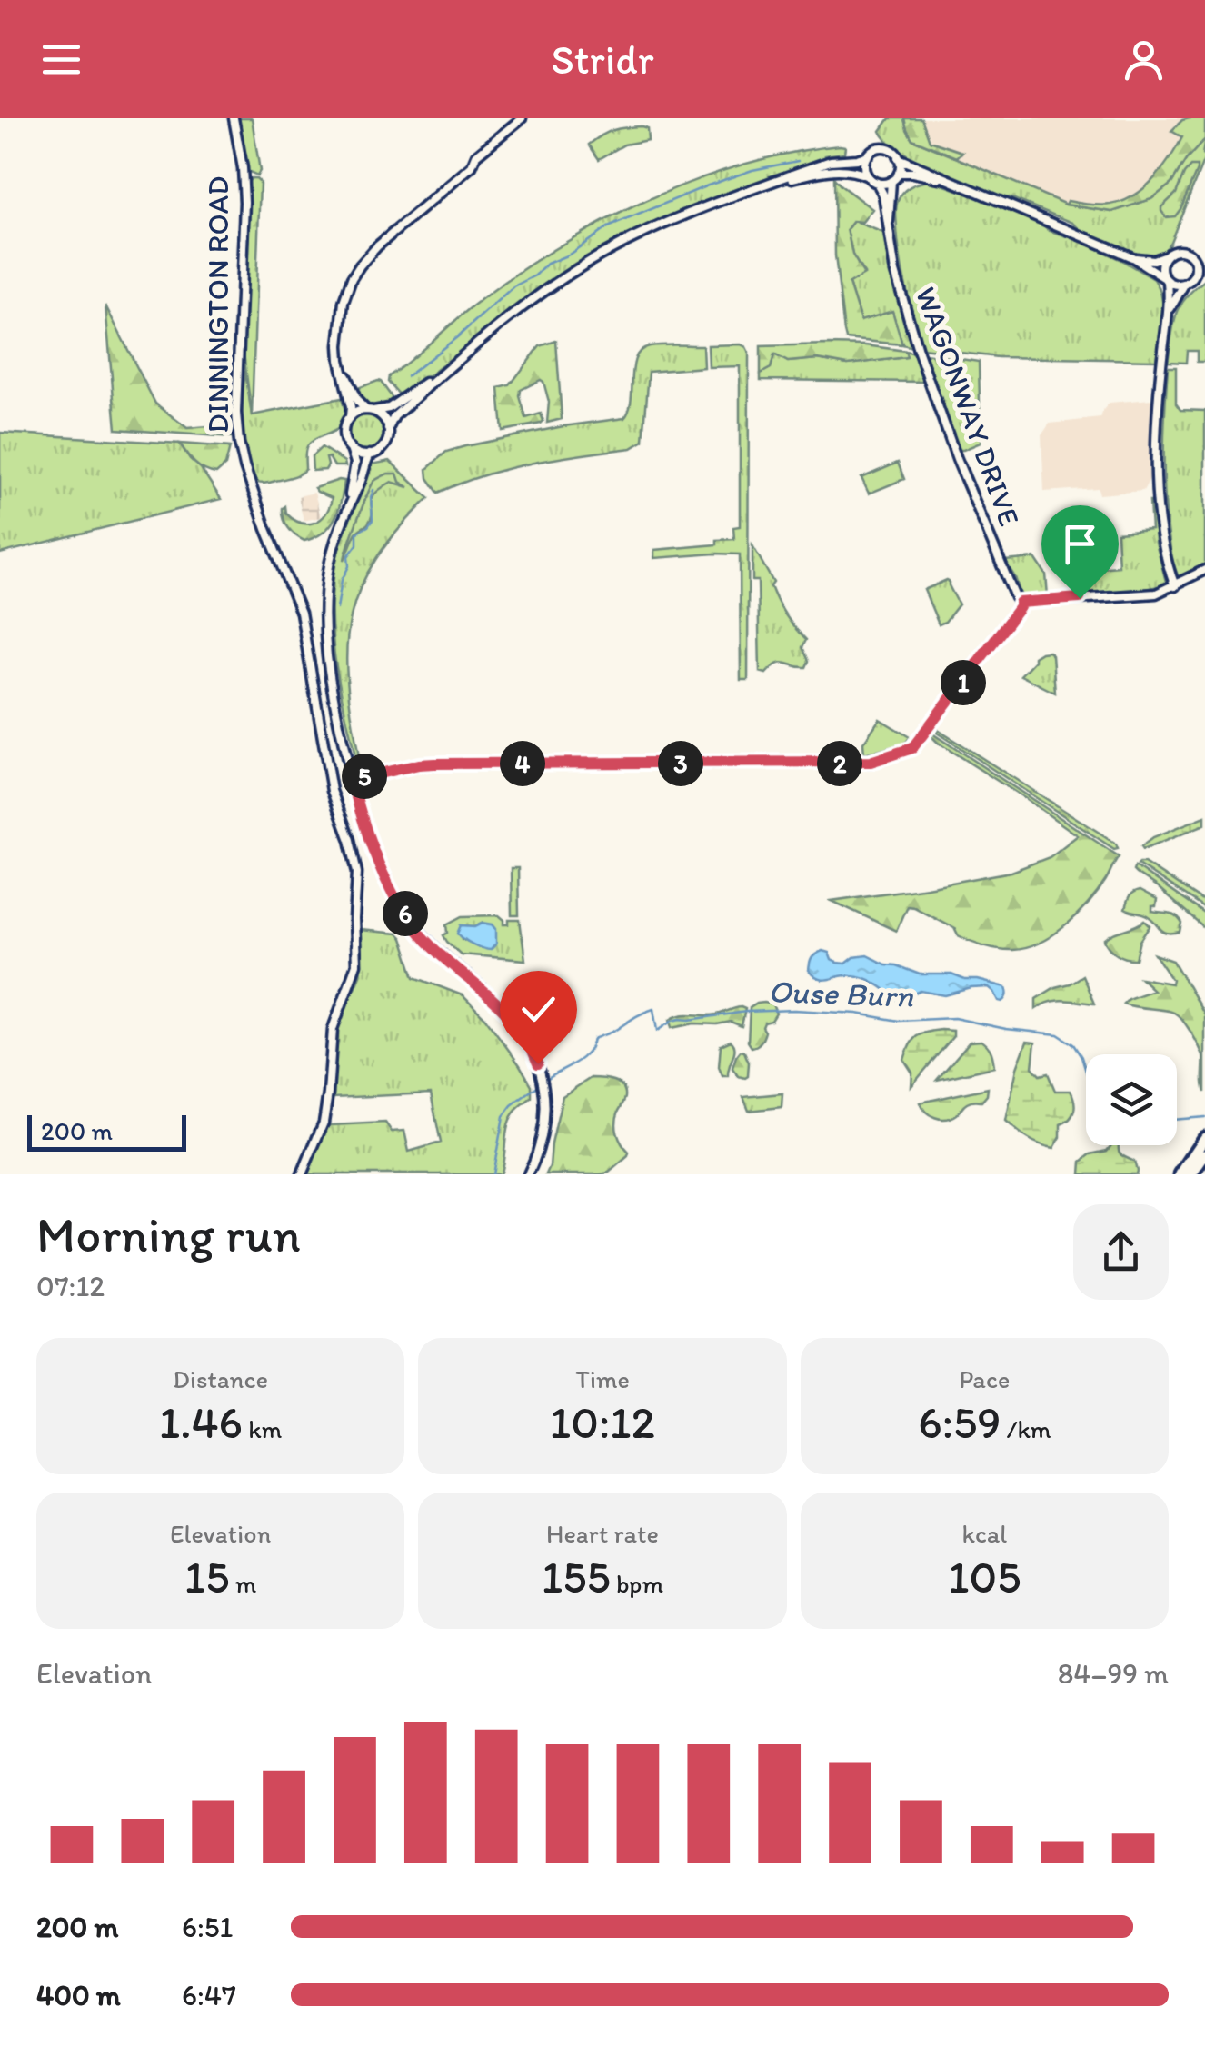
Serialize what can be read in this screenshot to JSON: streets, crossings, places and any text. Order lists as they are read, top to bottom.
{
  "streets": {
    "street": ["DINNINGTON ROAD", "WAGONWAY DRIVE"]
  },
  "water": ["Ouse Burn"],
  "scale_bar": "200 m",
  "page": {
    "header": "Stridr",
    "pins": [
      "1",
      "2",
      "3",
      "4",
      "5",
      "6"
    ],
    "scale": "200 m",
    "heading": ["Morning run", "07:12"],
    "stats": [
      ["Distance", "1.46 km"],
      ["Time", "10:12"],
      ["Pace", "6:59 /km"],
      ["Elevation", "15 m"],
      ["Heart rate", "155 bpm"],
      ["kcal", "105"]
    ],
    "chart": ["Elevation", "84–99 m"],
    "list": [
      {
        "name": "200 m",
        "note": "6:51"
      },
      {
        "name": "400 m",
        "note": "6:47"
      }
    ]
  }
}
